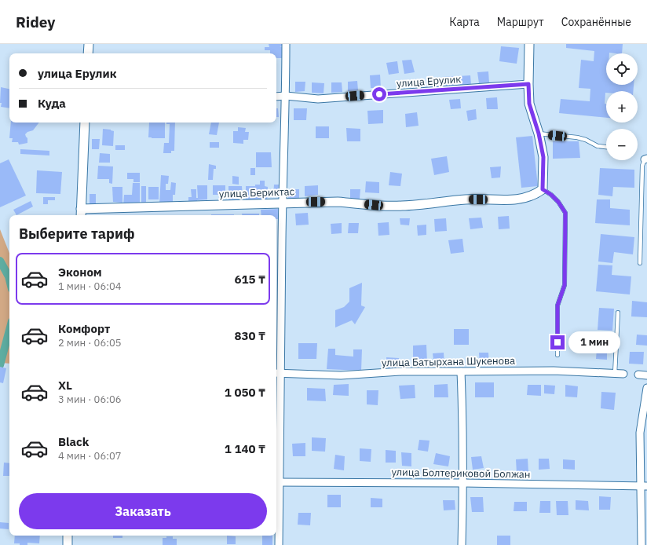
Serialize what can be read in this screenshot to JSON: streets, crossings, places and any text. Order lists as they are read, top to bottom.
{
  "streets": {
    "street": [
      "улица Ерулик",
      "улица Бериктас",
      "улица Батырхана Шукенова",
      "улица Болтериковой Болжан"
    ]
  },
  "page": {
    "header": "Ridey",
    "nav": ["Карта", "Маршрут", "Сохранённые"],
    "map_buttons": ["+", "−"],
    "banner": ["улица Ерулик", "Куда"],
    "heading": "Выберите тариф",
    "list": [
      {
        "name": "Эконом",
        "note": "1 мин · 06:04",
        "value": "615 ₸"
      },
      {
        "name": "Комфорт",
        "note": "2 мин · 06:05",
        "value": "830 ₸"
      },
      {
        "name": "XL",
        "note": "3 мин · 06:06",
        "value": "1 050 ₸"
      },
      {
        "name": "Black",
        "note": "4 мин · 06:07",
        "value": "1 140 ₸"
      }
    ],
    "bubble": "1 мин",
    "buttons": "Заказать"
  }
}
